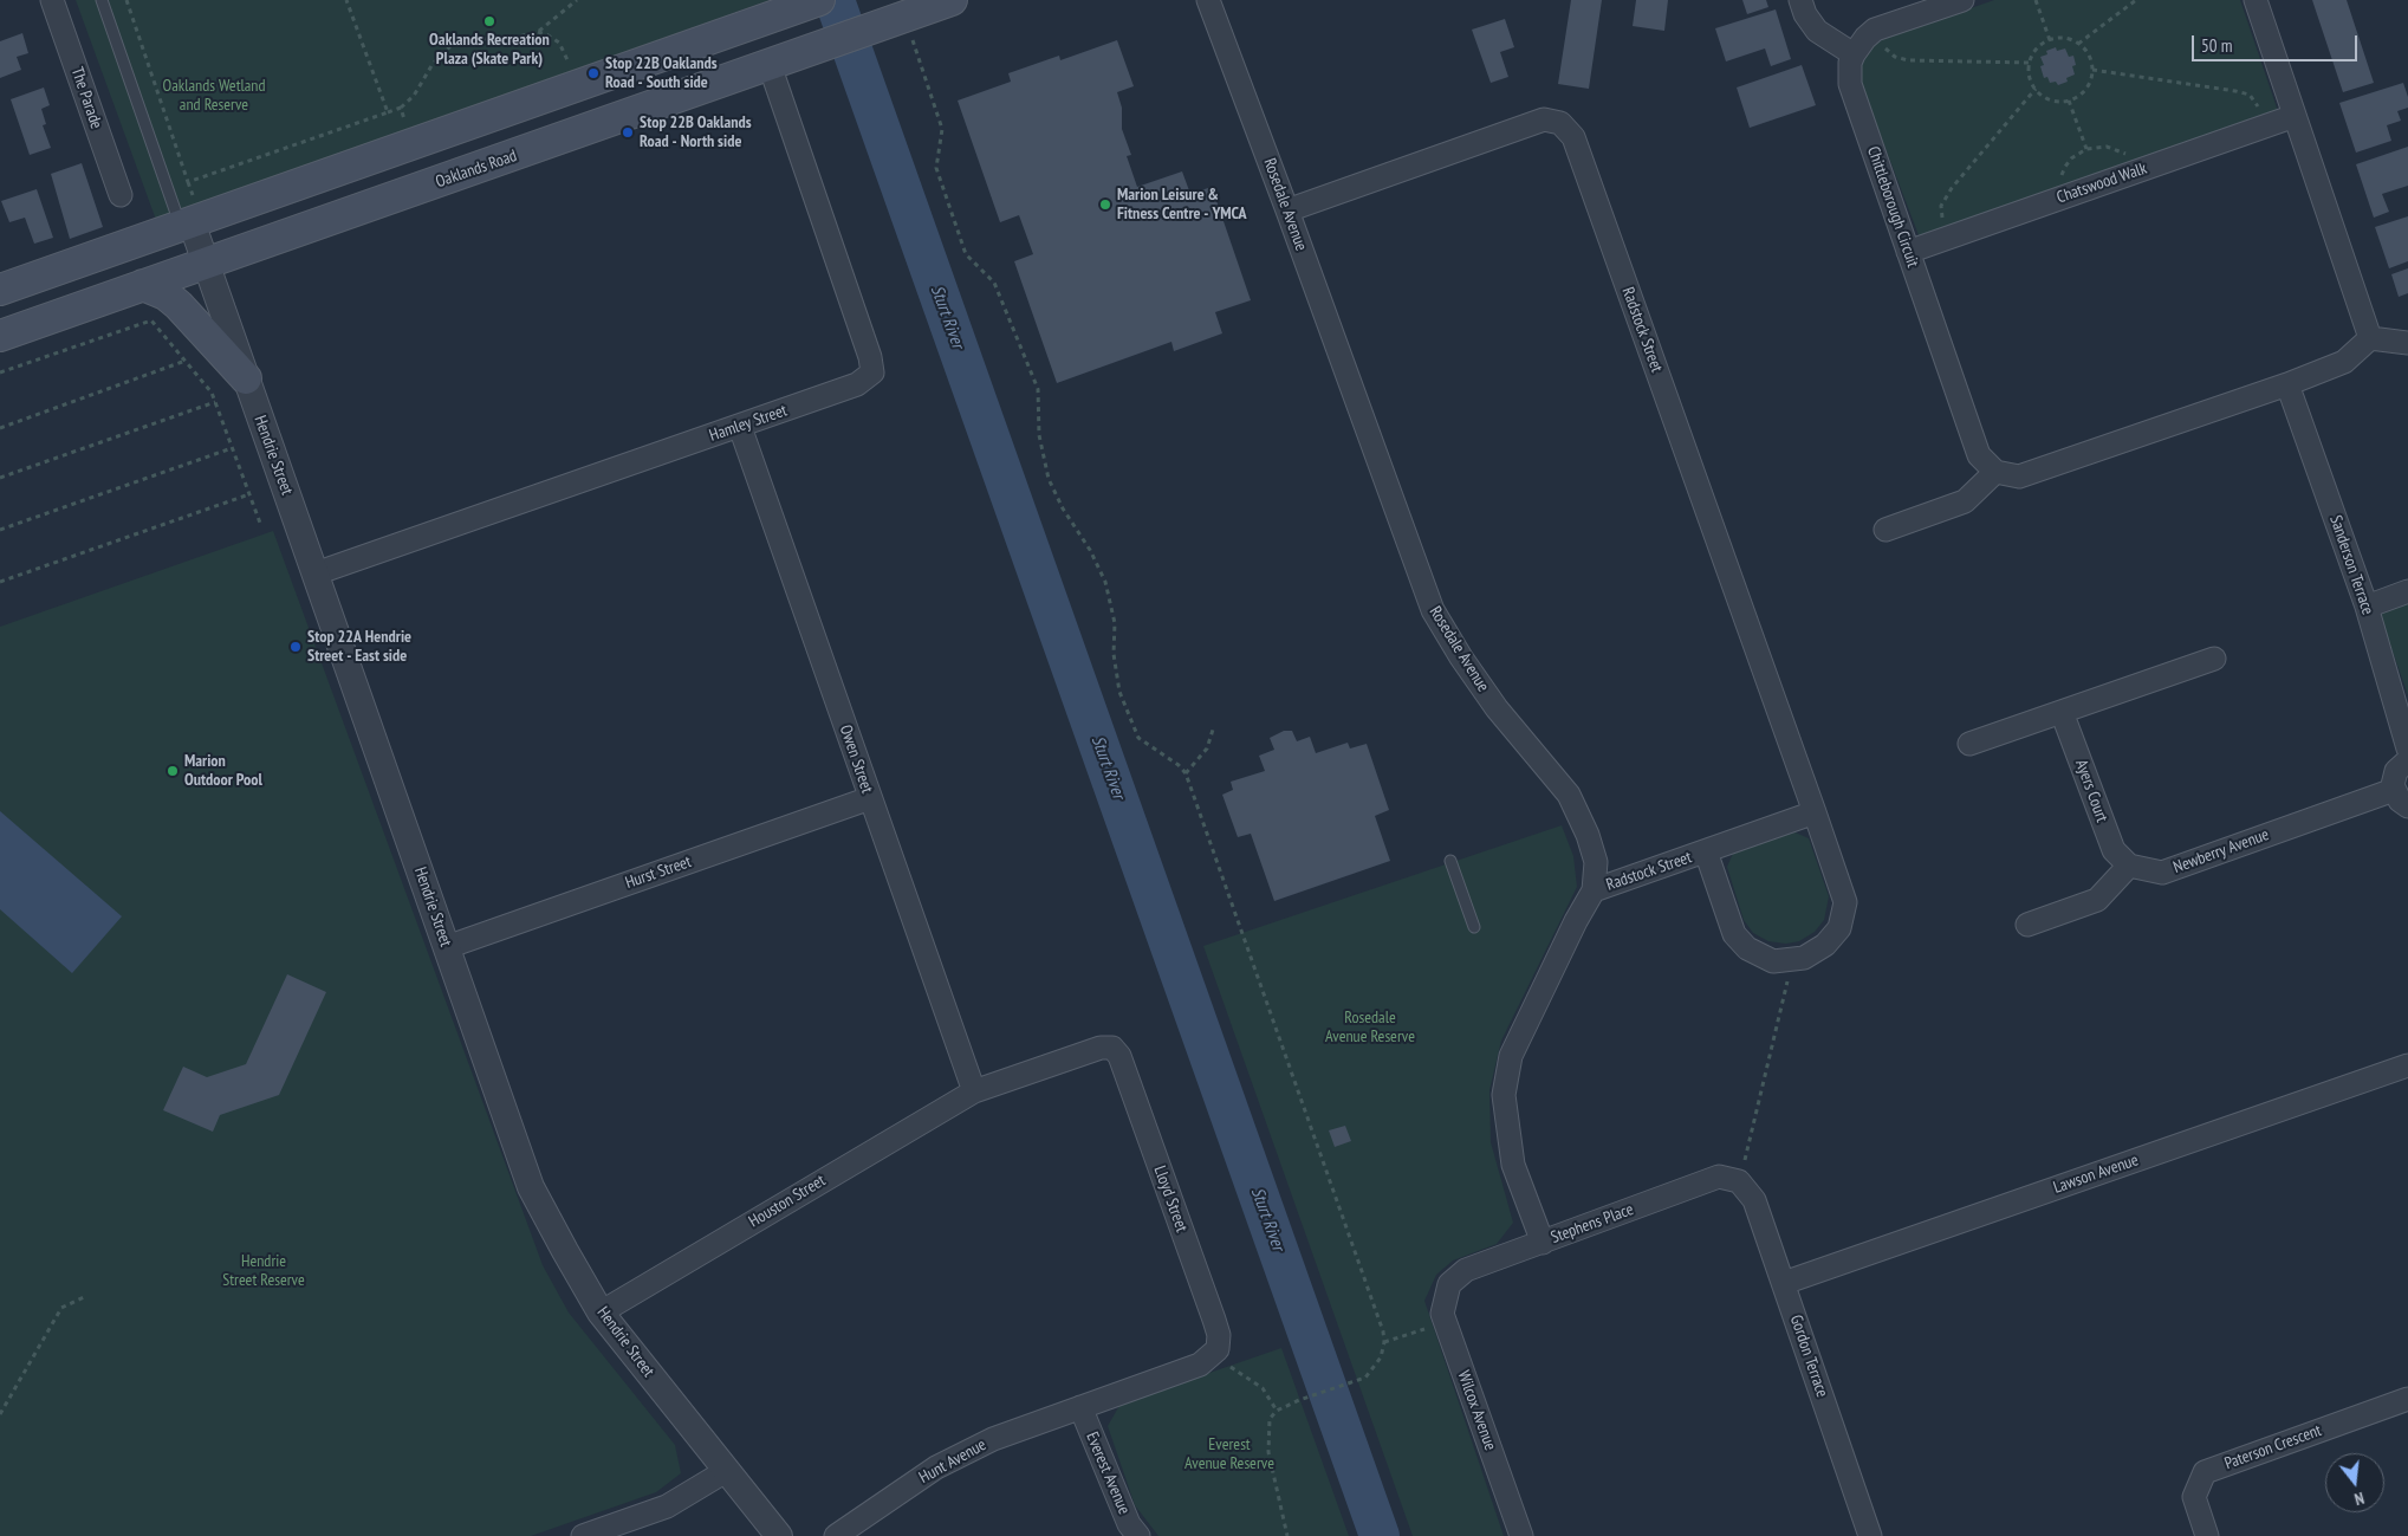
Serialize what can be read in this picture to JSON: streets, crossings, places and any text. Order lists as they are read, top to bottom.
{
  "streets": {
    "main road": ["Oaklands Road"],
    "street": [
      "The Parade",
      "Chatswood Walk",
      "Rosedale Avenue",
      "Chittleborough Circuit",
      "Radstock Street",
      "Hamley Street",
      "Hendrie Street",
      "Sanderson Terrace",
      "Owen Street",
      "Ayers Court",
      "Newberry Avenue",
      "Hurst Street",
      "Lawson Avenue",
      "Lloyd Street",
      "Houston Street",
      "Stephens Place",
      "Gordon Terrace",
      "Wilcox Avenue",
      "Paterson Crescent",
      "Hunt Avenue",
      "Everest Avenue"
    ]
  },
  "crossings": [
    ["Oaklands Road", "Hamley Street"],
    ["Oaklands Road", "Hendrie Street"],
    ["Chatswood Walk", "Chittleborough Circuit"],
    ["Rosedale Avenue", "Radstock Street"],
    ["Rosedale Avenue", "Stephens Place"],
    ["Hamley Street", "Hendrie Street"],
    ["Hamley Street", "Owen Street"],
    ["Hendrie Street", "Hurst Street"],
    ["Hendrie Street", "Houston Street"],
    ["Owen Street", "Hurst Street"],
    ["Owen Street", "Lloyd Street"],
    ["Owen Street", "Houston Street"],
    ["Ayers Court", "Newberry Avenue"],
    ["Lawson Avenue", "Gordon Terrace"],
    ["Lloyd Street", "Houston Street"],
    ["Stephens Place", "Gordon Terrace"],
    ["Stephens Place", "Wilcox Avenue"],
    ["Hunt Avenue", "Everest Avenue"]
  ],
  "water": ["Sturt River"],
  "parks": [
    "Oaklands Wetland and Reserve",
    "Rosedale Avenue Reserve",
    "Hendrie Street Reserve",
    "Everest Avenue Reserve"
  ],
  "places": [
    "Oaklands Recreation Plaza (Skate Park)",
    "Stop 22B Oaklands Road - South side",
    "Stop 22B Oaklands Road - North side",
    "Marion Leisure & Fitness Centre - YMCA",
    "Stop 22A Hendrie Street - East side",
    "Marion Outdoor Pool"
  ],
  "scale_bar": "50 m",
  "north": "bottom"
}
